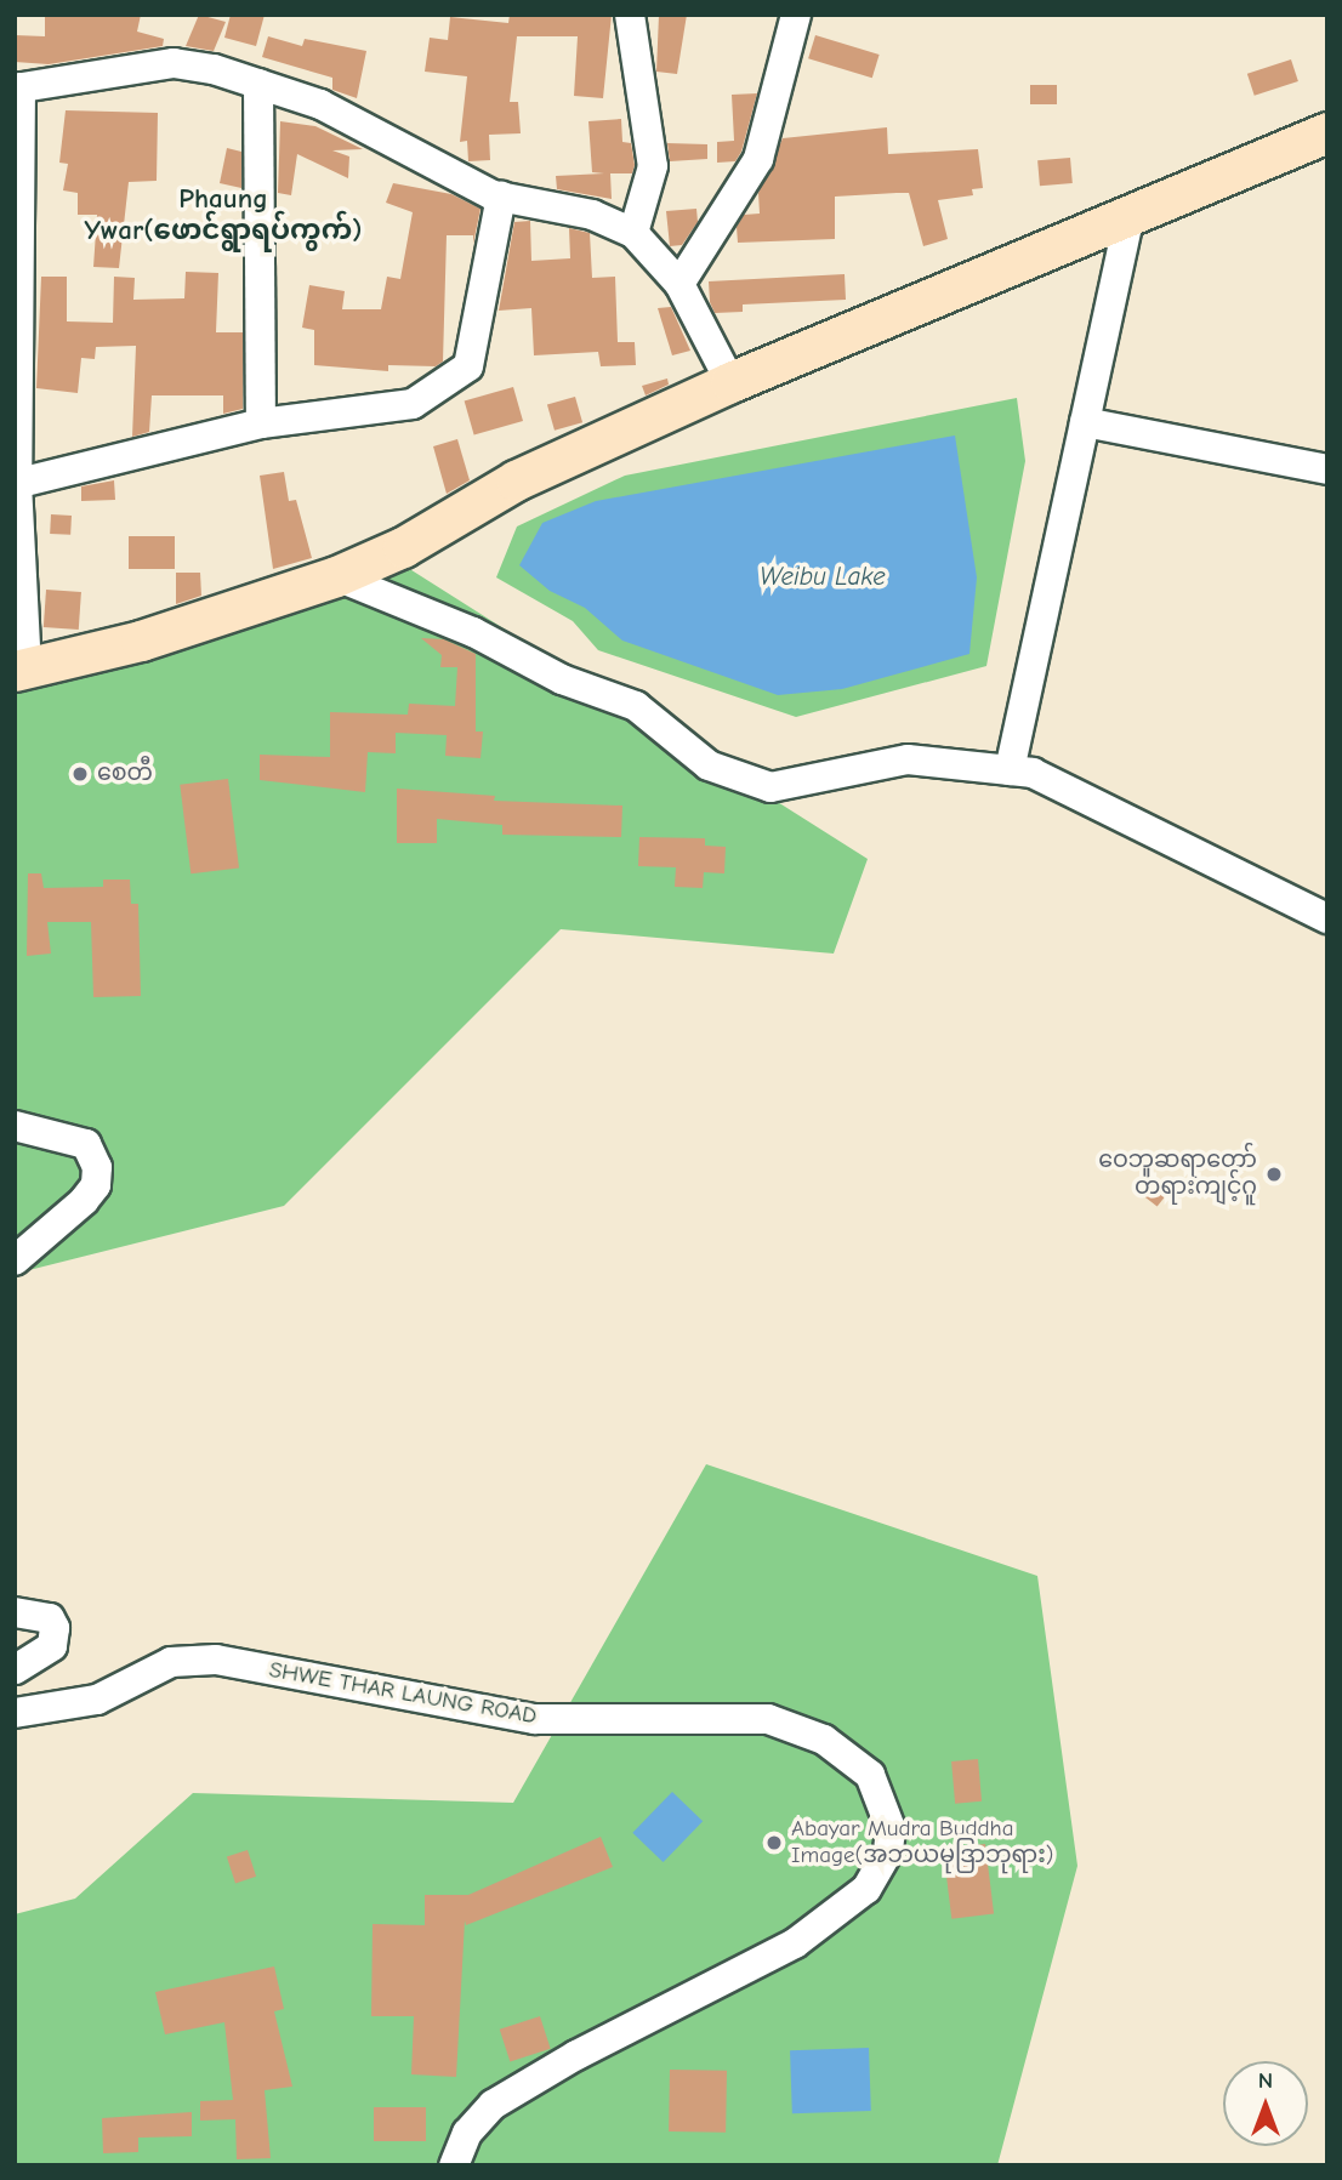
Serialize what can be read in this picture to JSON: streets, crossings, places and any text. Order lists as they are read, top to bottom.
{
  "streets": {
    "street": ["SHWE THAR LAUNG ROAD"]
  },
  "districts": ["Phaung Ywar(ဖောင်ရွာရပ်ကွက်)"],
  "water": ["Weibu Lake"],
  "places": ["စေတီ", "ဝေဘူဆရာတော် တရားကျင့်ဂူ", "Abayar Mudra Buddha Image(အဘယမုဒြာဘုရား)"],
  "north": "top"
}
